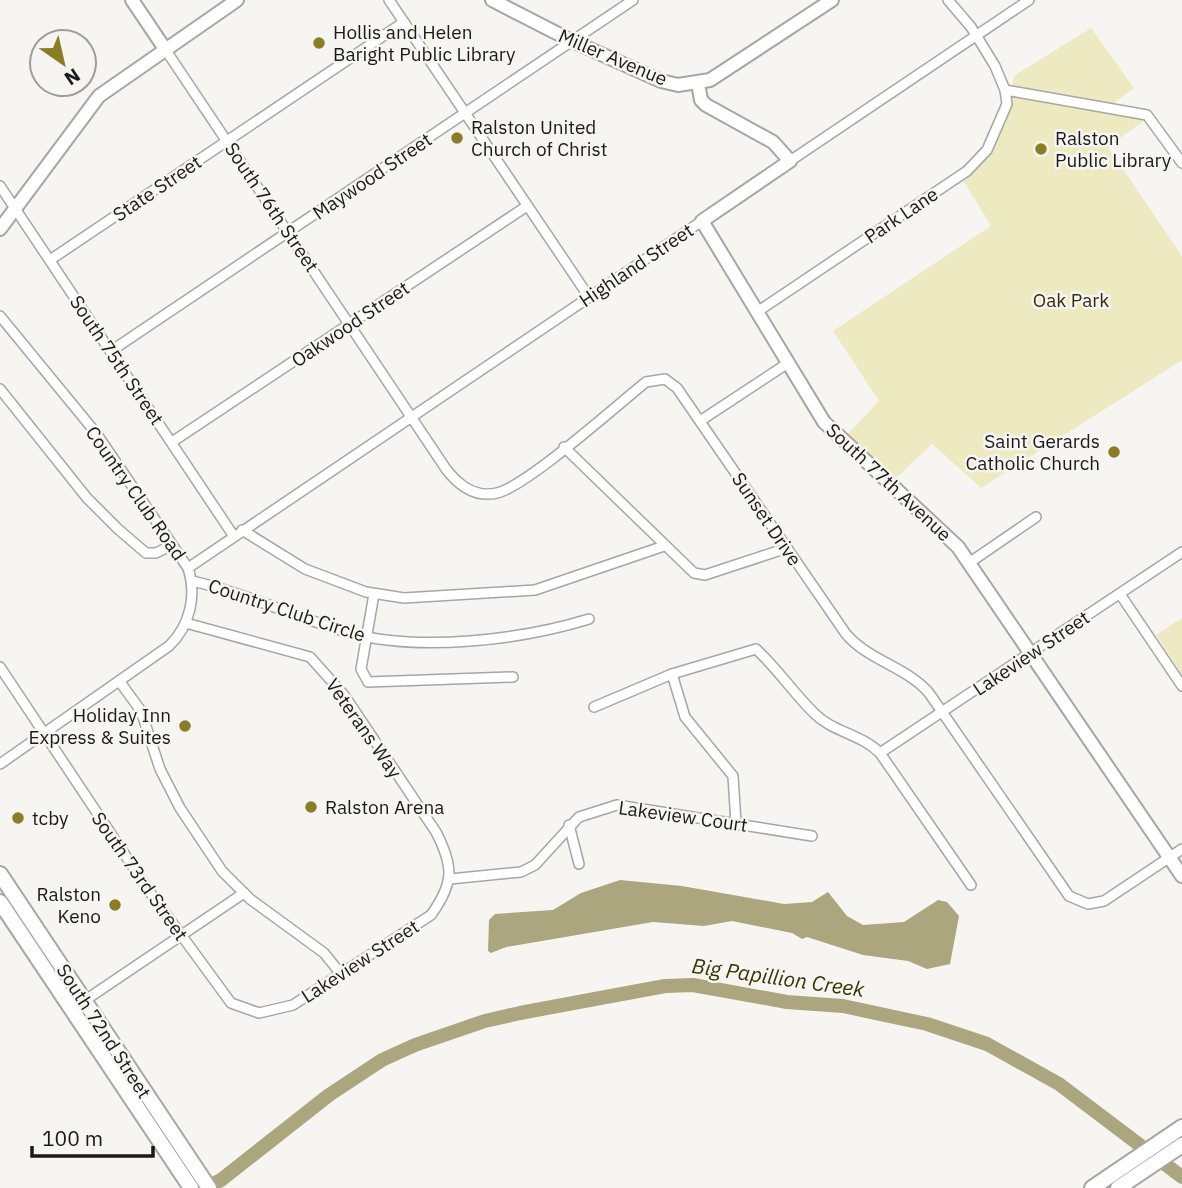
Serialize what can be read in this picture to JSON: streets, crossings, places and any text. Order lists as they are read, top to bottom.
{
  "streets": {
    "main road": ["South 72nd Street"],
    "street": [
      "Miller Avenue",
      "Maywood Street",
      "State Street",
      "South 76th Street",
      "Park Lane",
      "Highland Street",
      "Oakwood Street",
      "South 75th Street",
      "South 77th Avenue",
      "Country Club Road",
      "Sunset Drive",
      "Country Club Circle",
      "Lakeview Street",
      "Veterans Way",
      "Lakeview Court",
      "South 73rd Street"
    ]
  },
  "crossings": [
    ["Miller Avenue", "Maywood Street"],
    ["Maywood Street", "South 76th Street"],
    ["Maywood Street", "South 75th Street"],
    ["State Street", "South 76th Street"],
    ["State Street", "South 75th Street"],
    ["South 76th Street", "Highland Street"],
    ["South 76th Street", "Oakwood Street"],
    ["South 76th Street", "Sunset Drive"],
    ["Park Lane", "South 77th Avenue"],
    ["Highland Street", "South 75th Street"],
    ["Highland Street", "South 77th Avenue"],
    ["Highland Street", "Country Club Road"],
    ["Highland Street", "Sunset Drive"],
    ["Oakwood Street", "South 75th Street"],
    ["South 75th Street", "Country Club Road"],
    ["South 77th Avenue", "Sunset Drive"],
    ["South 77th Avenue", "Lakeview Street"],
    ["Sunset Drive", "Lakeview Street"],
    ["Lakeview Street", "Veterans Way"],
    ["Lakeview Street", "Lakeview Court"],
    ["Lakeview Street", "South 73rd Street"],
    ["Veterans Way", "Lakeview Court"]
  ],
  "water": ["Big Papillion Creek"],
  "parks": ["Oak Park"],
  "places": [
    "Hollis and Helen Baright Public Library",
    "Ralston United Church of Christ",
    "Ralston Public Library",
    "Saint Gerards Catholic Church",
    "Holiday Inn Express & Suites",
    "Ralston Arena",
    "tcby",
    "Ralston Keno"
  ],
  "scale_bar": "100 m",
  "north": "bottom right"
}
